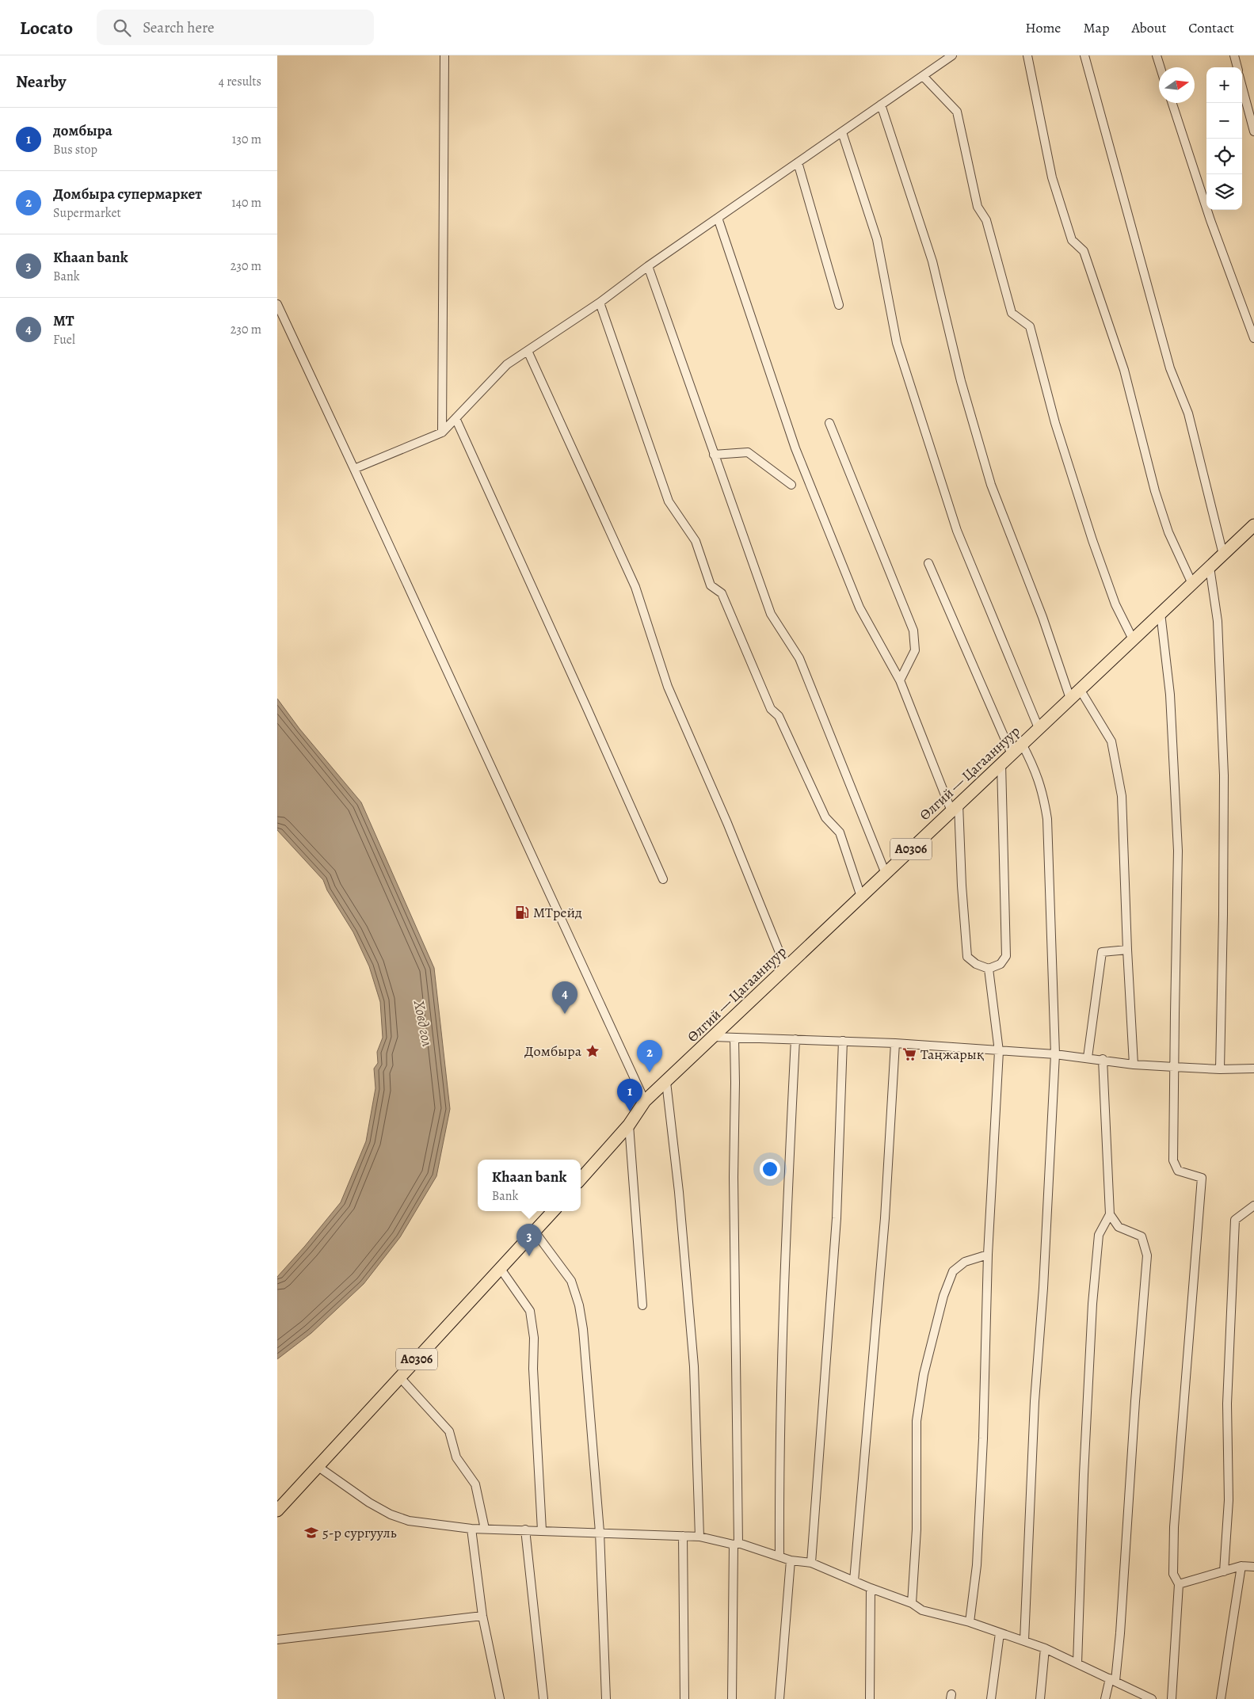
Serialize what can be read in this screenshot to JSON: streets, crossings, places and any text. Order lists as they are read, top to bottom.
{
  "streets": {
    "highway": ["Өлгий — Цагааннуур", "A0306"]
  },
  "water": ["Ховд гол"],
  "places": {
    "fuel station": ["MTрейд"],
    "place": ["Домбыра"],
    "supermarket": ["Таңжарық"],
    "school or university": ["5-р сургууль"]
  },
  "north": "right",
  "page": {
    "header": "Locato",
    "search": "Search here",
    "nav": [
      "Home",
      "Map",
      "About",
      "Contact"
    ],
    "heading": ["Nearby", "4 results"],
    "map_buttons": ["+", "−"],
    "list": [
      {
        "mark": "1",
        "name": "домбыра",
        "note": "Bus stop",
        "value": "130 m"
      },
      {
        "mark": "2",
        "name": "Домбыра супермаркет",
        "note": "Supermarket",
        "value": "140 m"
      },
      {
        "mark": "3",
        "name": "Khaan bank",
        "note": "Bank",
        "value": "230 m"
      },
      {
        "mark": "4",
        "name": "МТ",
        "note": "Fuel",
        "value": "230 m"
      }
    ],
    "pins": [
      "4",
      "2",
      "1",
      "3"
    ],
    "popup": ["Khaan bank", "Bank"]
  }
}
